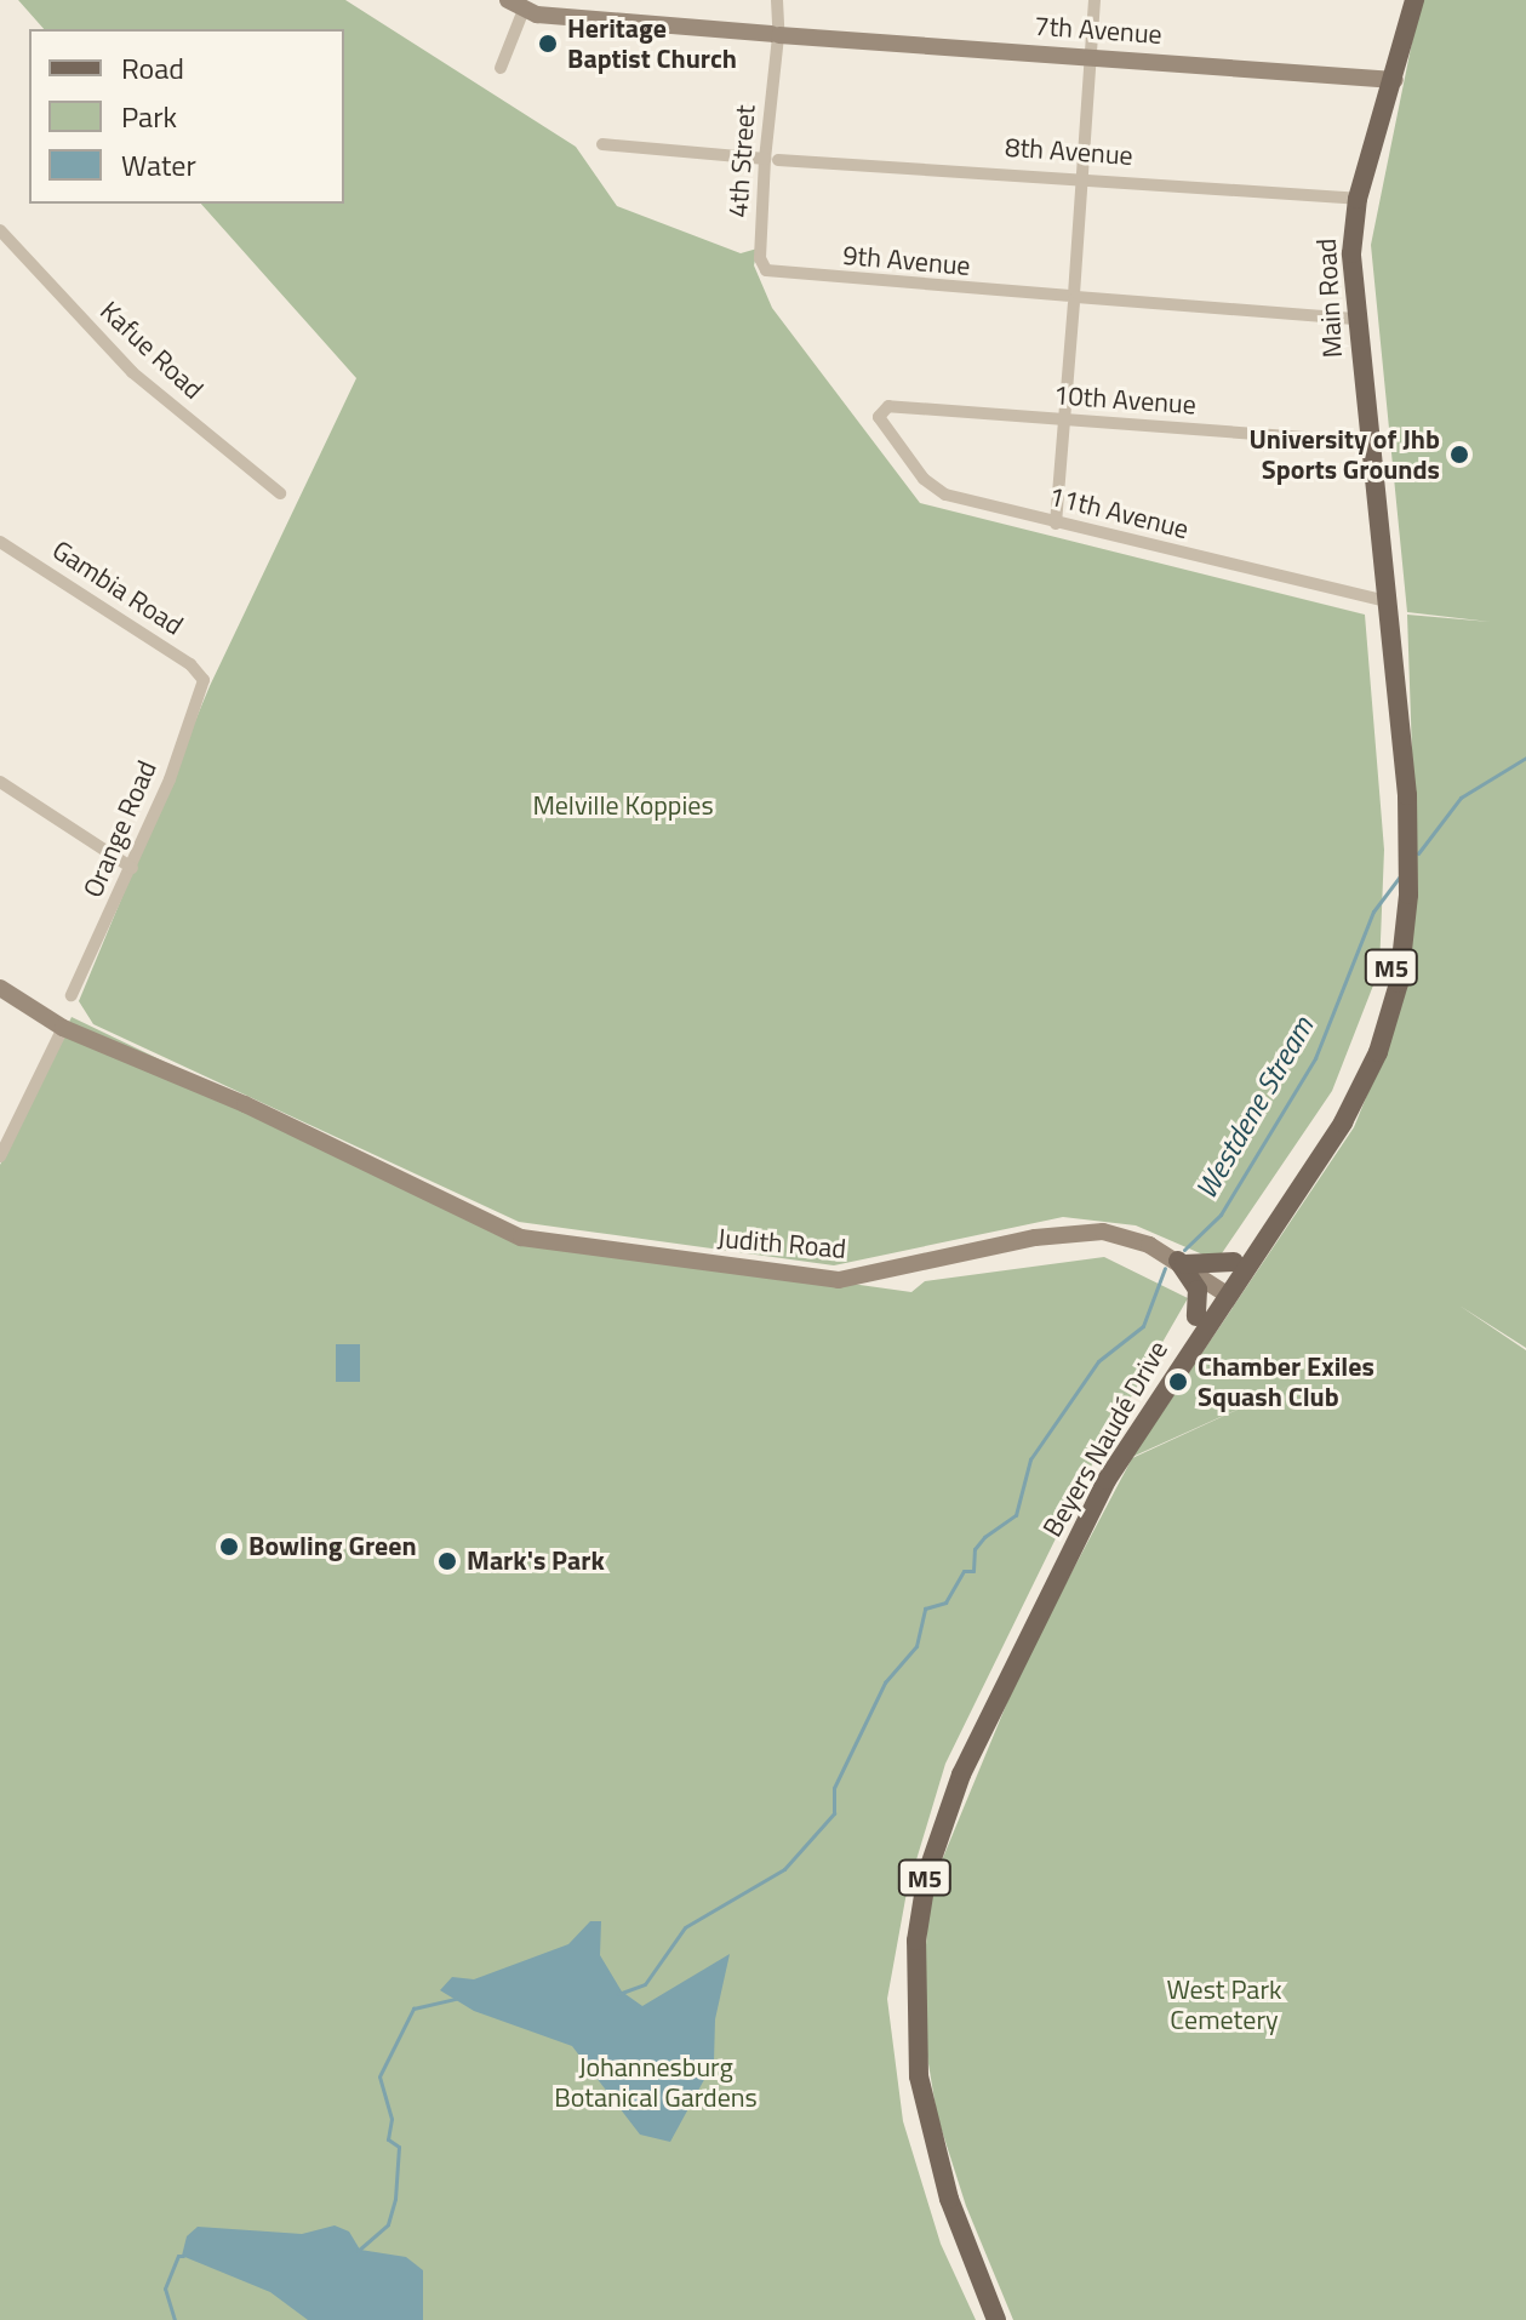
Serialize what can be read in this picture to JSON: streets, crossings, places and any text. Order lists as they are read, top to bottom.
{
  "streets": {
    "main road": ["Main Road", "M5", "Beyers Naudé Drive"],
    "street": [
      "7th Avenue",
      "8th Avenue",
      "4th Street",
      "9th Avenue",
      "Kafue Road",
      "10th Avenue",
      "11th Avenue",
      "Gambia Road",
      "Orange Road",
      "Judith Road"
    ]
  },
  "crossings": [
    ["7th Avenue", "4th Street"],
    ["7th Avenue", "Main Road"],
    ["8th Avenue", "4th Street"],
    ["8th Avenue", "Main Road"],
    ["4th Street", "9th Avenue"],
    ["9th Avenue", "Main Road"],
    ["Main Road", "10th Avenue"],
    ["Main Road", "11th Avenue"],
    ["Main Road", "Beyers Naudé Drive"],
    ["10th Avenue", "11th Avenue"],
    ["11th Avenue", "Beyers Naudé Drive"],
    ["Gambia Road", "Orange Road"],
    ["Judith Road", "Beyers Naudé Drive"]
  ],
  "water": ["Westdene Stream"],
  "parks": ["Melville Koppies", "West Park Cemetery", "Johannesburg Botanical Gardens"],
  "places": [
    "Heritage Baptist Church",
    "University of Jhb Sports Grounds",
    "Chamber Exiles Squash Club",
    "Bowling Green",
    "Mark's Park"
  ],
  "legend": ["Road", "Park", "Water"]
}
